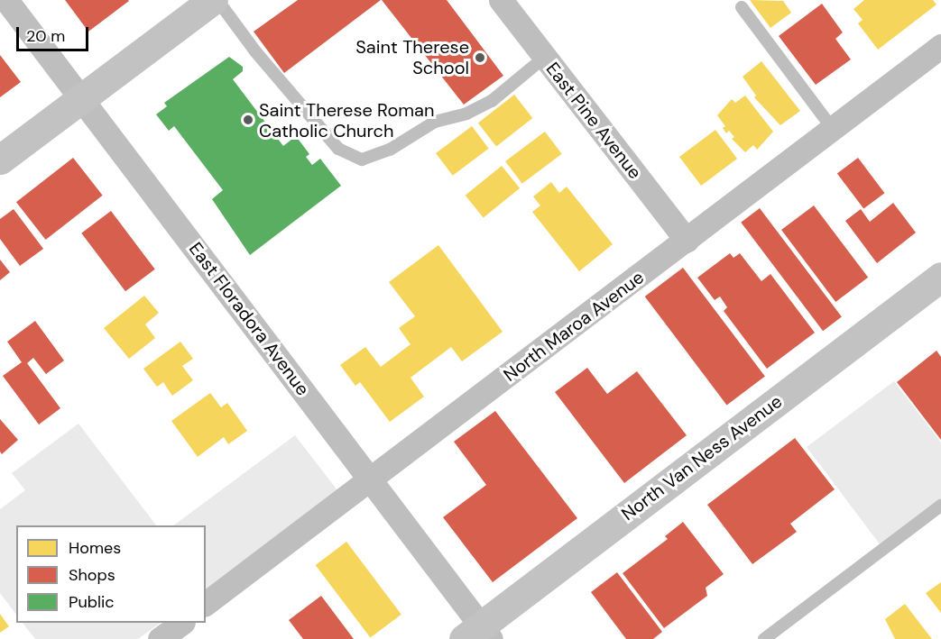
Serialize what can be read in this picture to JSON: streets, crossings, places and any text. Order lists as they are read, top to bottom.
{
  "streets": {
    "main road": ["North Van Ness Avenue"],
    "street": ["East Pine Avenue", "East Floradora Avenue", "North Maroa Avenue"]
  },
  "crossings": [
    ["East Pine Avenue", "North Maroa Avenue"],
    ["East Floradora Avenue", "North Maroa Avenue"],
    ["East Floradora Avenue", "North Van Ness Avenue"]
  ],
  "places": ["Saint Therese School", "Saint Therese Roman Catholic Church"],
  "legend": ["Homes", "Shops", "Public"],
  "scale_bar": "20 m"
}
